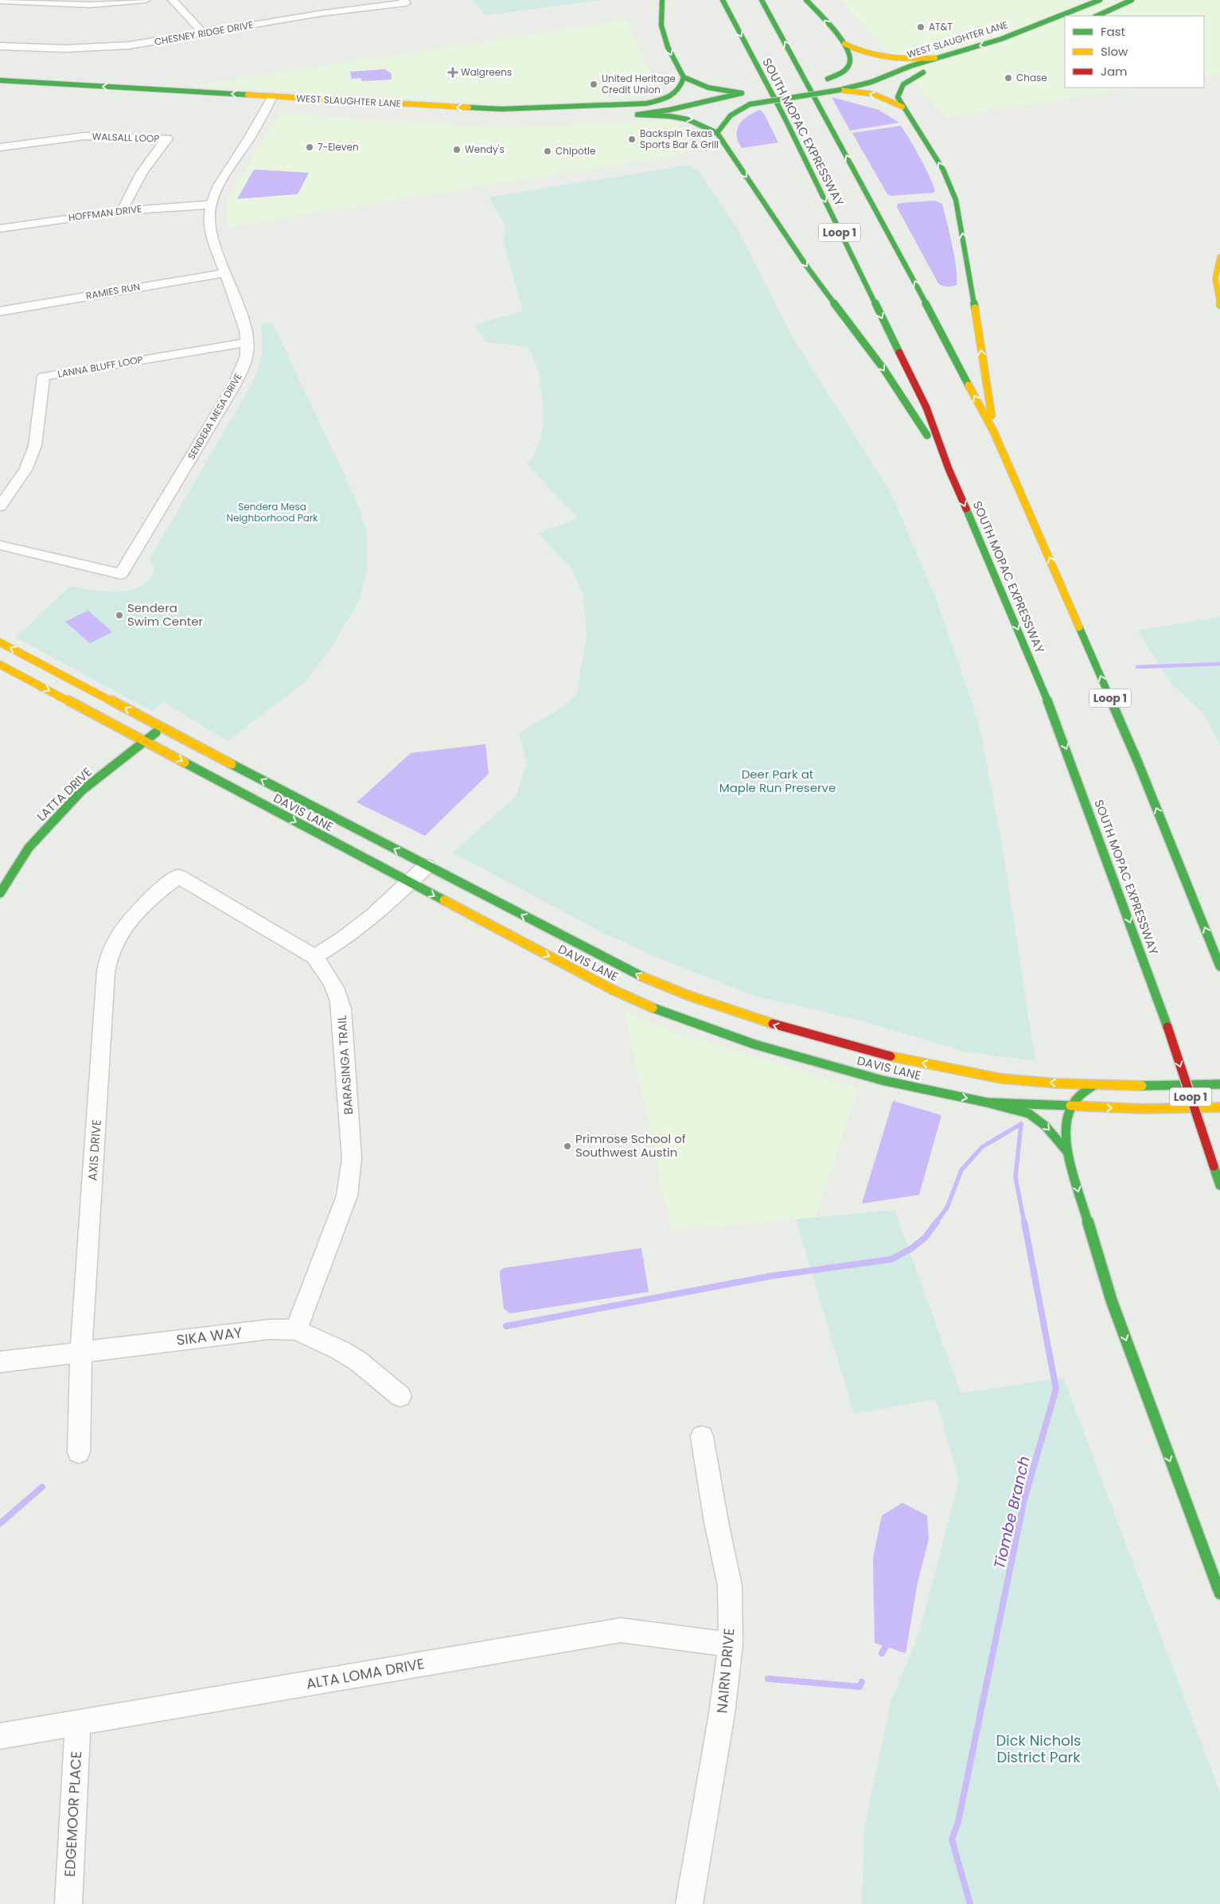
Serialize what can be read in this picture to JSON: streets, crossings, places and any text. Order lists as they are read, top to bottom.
{
  "streets": {
    "main road": [
      "WEST SLAUGHTER LANE",
      "SOUTH MOPAC EXPRESSWAY",
      "Loop 1",
      "LATTA DRIVE",
      "DAVIS LANE"
    ],
    "street": [
      "CHESNEY RIDGE DRIVE",
      "WALSALL LOOP",
      "HOFFMAN DRIVE",
      "RAMIES RUN",
      "LANNA BLUFF LOOP",
      "SENDERA MESA DRIVE",
      "BARASINGA TRAIL",
      "AXIS DRIVE",
      "SIKA WAY",
      "NAIRN DRIVE",
      "ALTA LOMA DRIVE",
      "EDGEMOOR PLACE"
    ]
  },
  "crossings": [
    ["WEST SLAUGHTER LANE", "SENDERA MESA DRIVE"],
    ["WALSALL LOOP", "HOFFMAN DRIVE"],
    ["HOFFMAN DRIVE", "SENDERA MESA DRIVE"],
    ["RAMIES RUN", "SENDERA MESA DRIVE"],
    ["LANNA BLUFF LOOP", "SENDERA MESA DRIVE"],
    ["LATTA DRIVE", "DAVIS LANE"],
    ["BARASINGA TRAIL", "AXIS DRIVE"],
    ["BARASINGA TRAIL", "SIKA WAY"],
    ["AXIS DRIVE", "SIKA WAY"],
    ["NAIRN DRIVE", "ALTA LOMA DRIVE"],
    ["ALTA LOMA DRIVE", "EDGEMOOR PLACE"]
  ],
  "water": ["Tiombe Branch"],
  "parks": ["Sendera Mesa Neighborhood Park", "Deer Park at Maple Run Preserve", "Dick Nichols District Park"],
  "places": {
    "other": [
      "AT&T",
      "Chase",
      "United Heritage Credit Union",
      "Backspin Texas Sports Bar & Grill",
      "7-Eleven",
      "Wendy's",
      "Chipotle",
      "Sendera Swim Center",
      "Primrose School of Southwest Austin"
    ],
    "health": ["Walgreens"]
  },
  "legend": ["Fast", "Slow", "Jam"]
}
